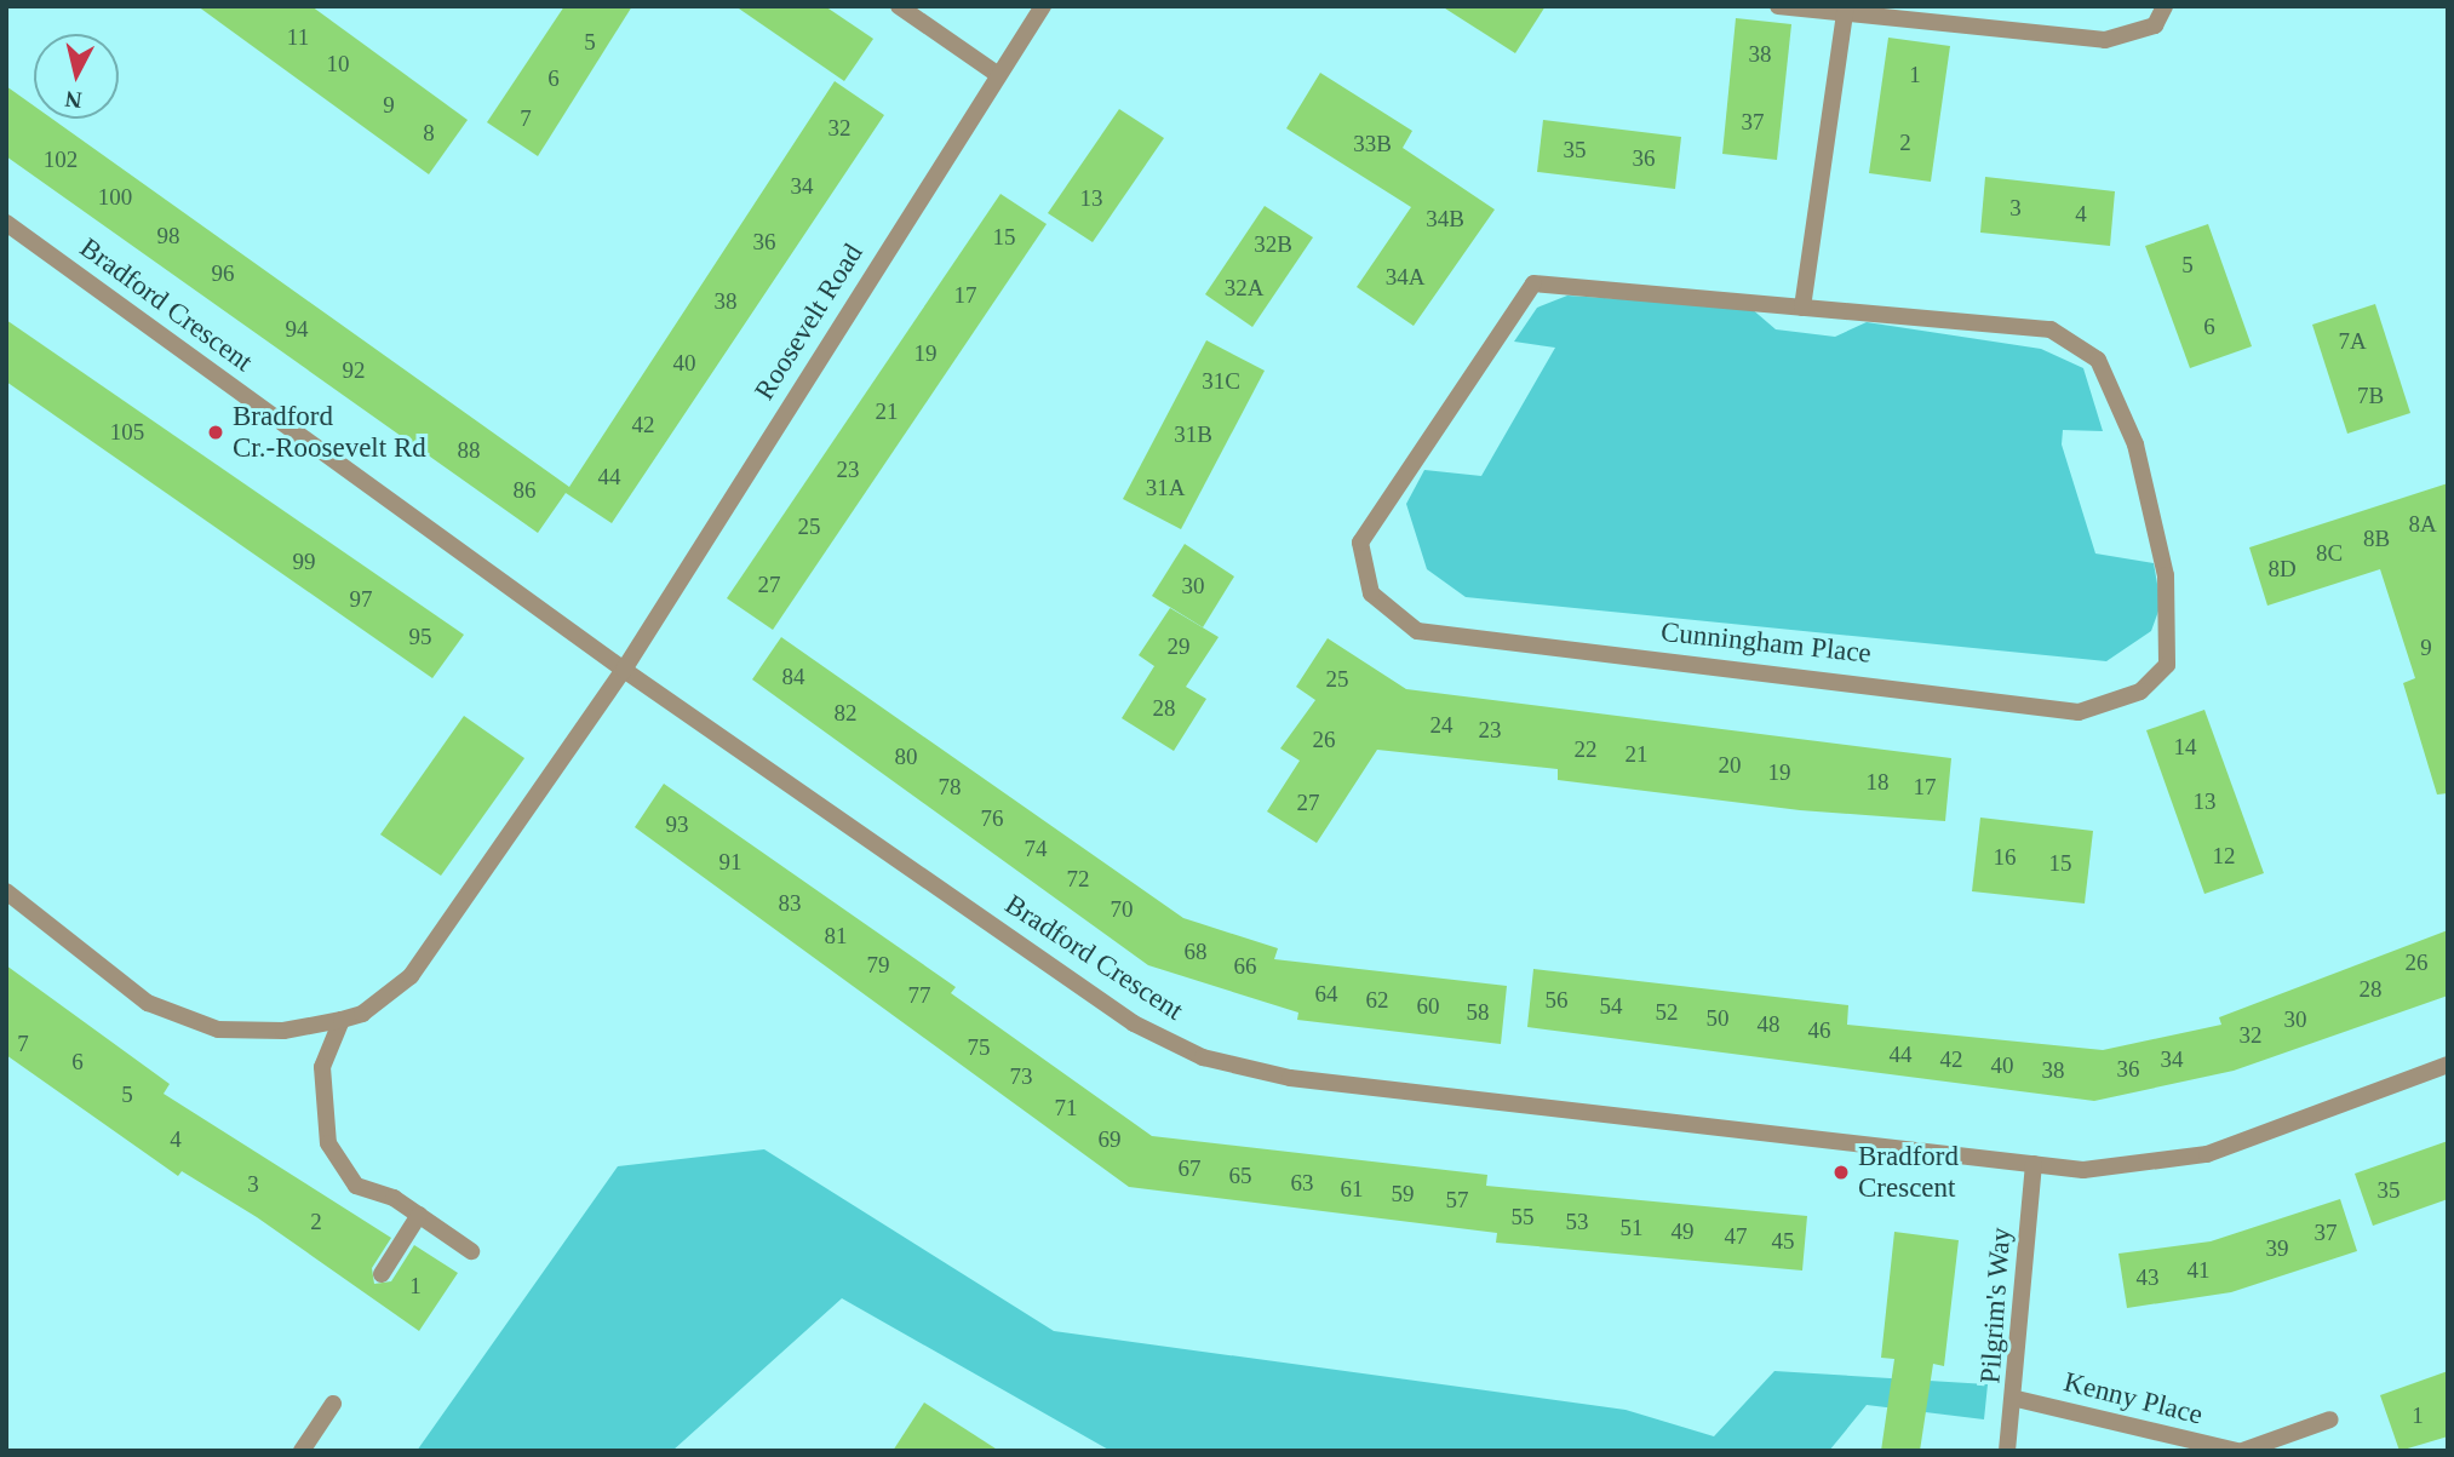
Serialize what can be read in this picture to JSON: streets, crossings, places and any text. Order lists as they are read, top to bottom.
{
  "streets": {
    "street": [
      "Bradford Crescent",
      "Roosevelt Road",
      "Cunningham Place",
      "Pilgrim's Way",
      "Kenny Place"
    ]
  },
  "crossings": [
    ["Bradford Crescent", "Roosevelt Road"],
    ["Bradford Crescent", "Pilgrim's Way"],
    ["Pilgrim's Way", "Kenny Place"]
  ],
  "places": ["Bradford Cr.-Roosevelt Rd", "Bradford Crescent"],
  "house_numbers": [
    "11",
    "5",
    "38",
    "10",
    "1",
    "6",
    "9",
    "7",
    "37",
    "32",
    "8",
    "2",
    "33B",
    "35",
    "36",
    "102",
    "34",
    "100",
    "13",
    "3",
    "4",
    "34B",
    "98",
    "15",
    "36",
    "32B",
    "5",
    "96",
    "34A",
    "32A",
    "17",
    "38",
    "6",
    "94",
    "7A",
    "19",
    "40",
    "92",
    "31C",
    "7B",
    "21",
    "42",
    "105",
    "31B",
    "88",
    "23",
    "44",
    "31A",
    "86",
    "8A",
    "25",
    "8B",
    "8C",
    "99",
    "8D",
    "27",
    "30",
    "97",
    "95",
    "29",
    "9",
    "84",
    "25",
    "28",
    "82",
    "24",
    "23",
    "26",
    "14",
    "22",
    "21",
    "80",
    "20",
    "19",
    "18",
    "78",
    "17",
    "13",
    "27",
    "76",
    "93",
    "74",
    "12",
    "16",
    "91",
    "15",
    "72",
    "83",
    "70",
    "81",
    "68",
    "26",
    "79",
    "66",
    "28",
    "64",
    "77",
    "62",
    "56",
    "60",
    "54",
    "58",
    "52",
    "50",
    "30",
    "48",
    "46",
    "32",
    "7",
    "75",
    "44",
    "42",
    "34",
    "6",
    "40",
    "36",
    "38",
    "73",
    "5",
    "71",
    "4",
    "69",
    "67",
    "65",
    "63",
    "3",
    "61",
    "35",
    "59",
    "57",
    "55",
    "2",
    "53",
    "51",
    "49",
    "37",
    "47",
    "45",
    "39",
    "41",
    "43",
    "1",
    "1"
  ],
  "north": "bottom"
}
